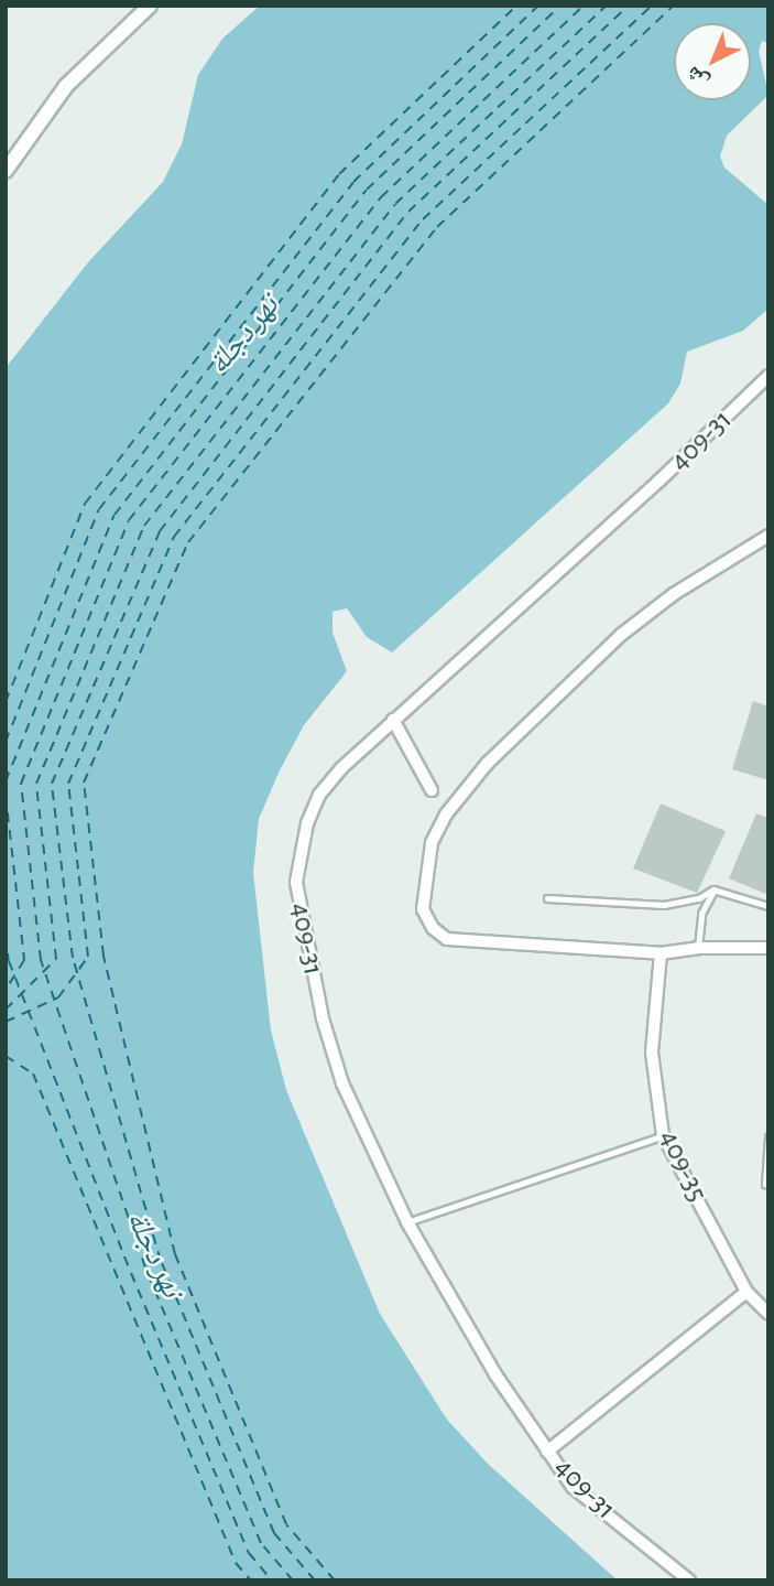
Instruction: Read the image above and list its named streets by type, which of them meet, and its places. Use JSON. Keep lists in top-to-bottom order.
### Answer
{
  "streets": {
    "street": ["409-31", "409-35"]
  },
  "water": ["نهر دجلة"],
  "north": "bottom left"
}
